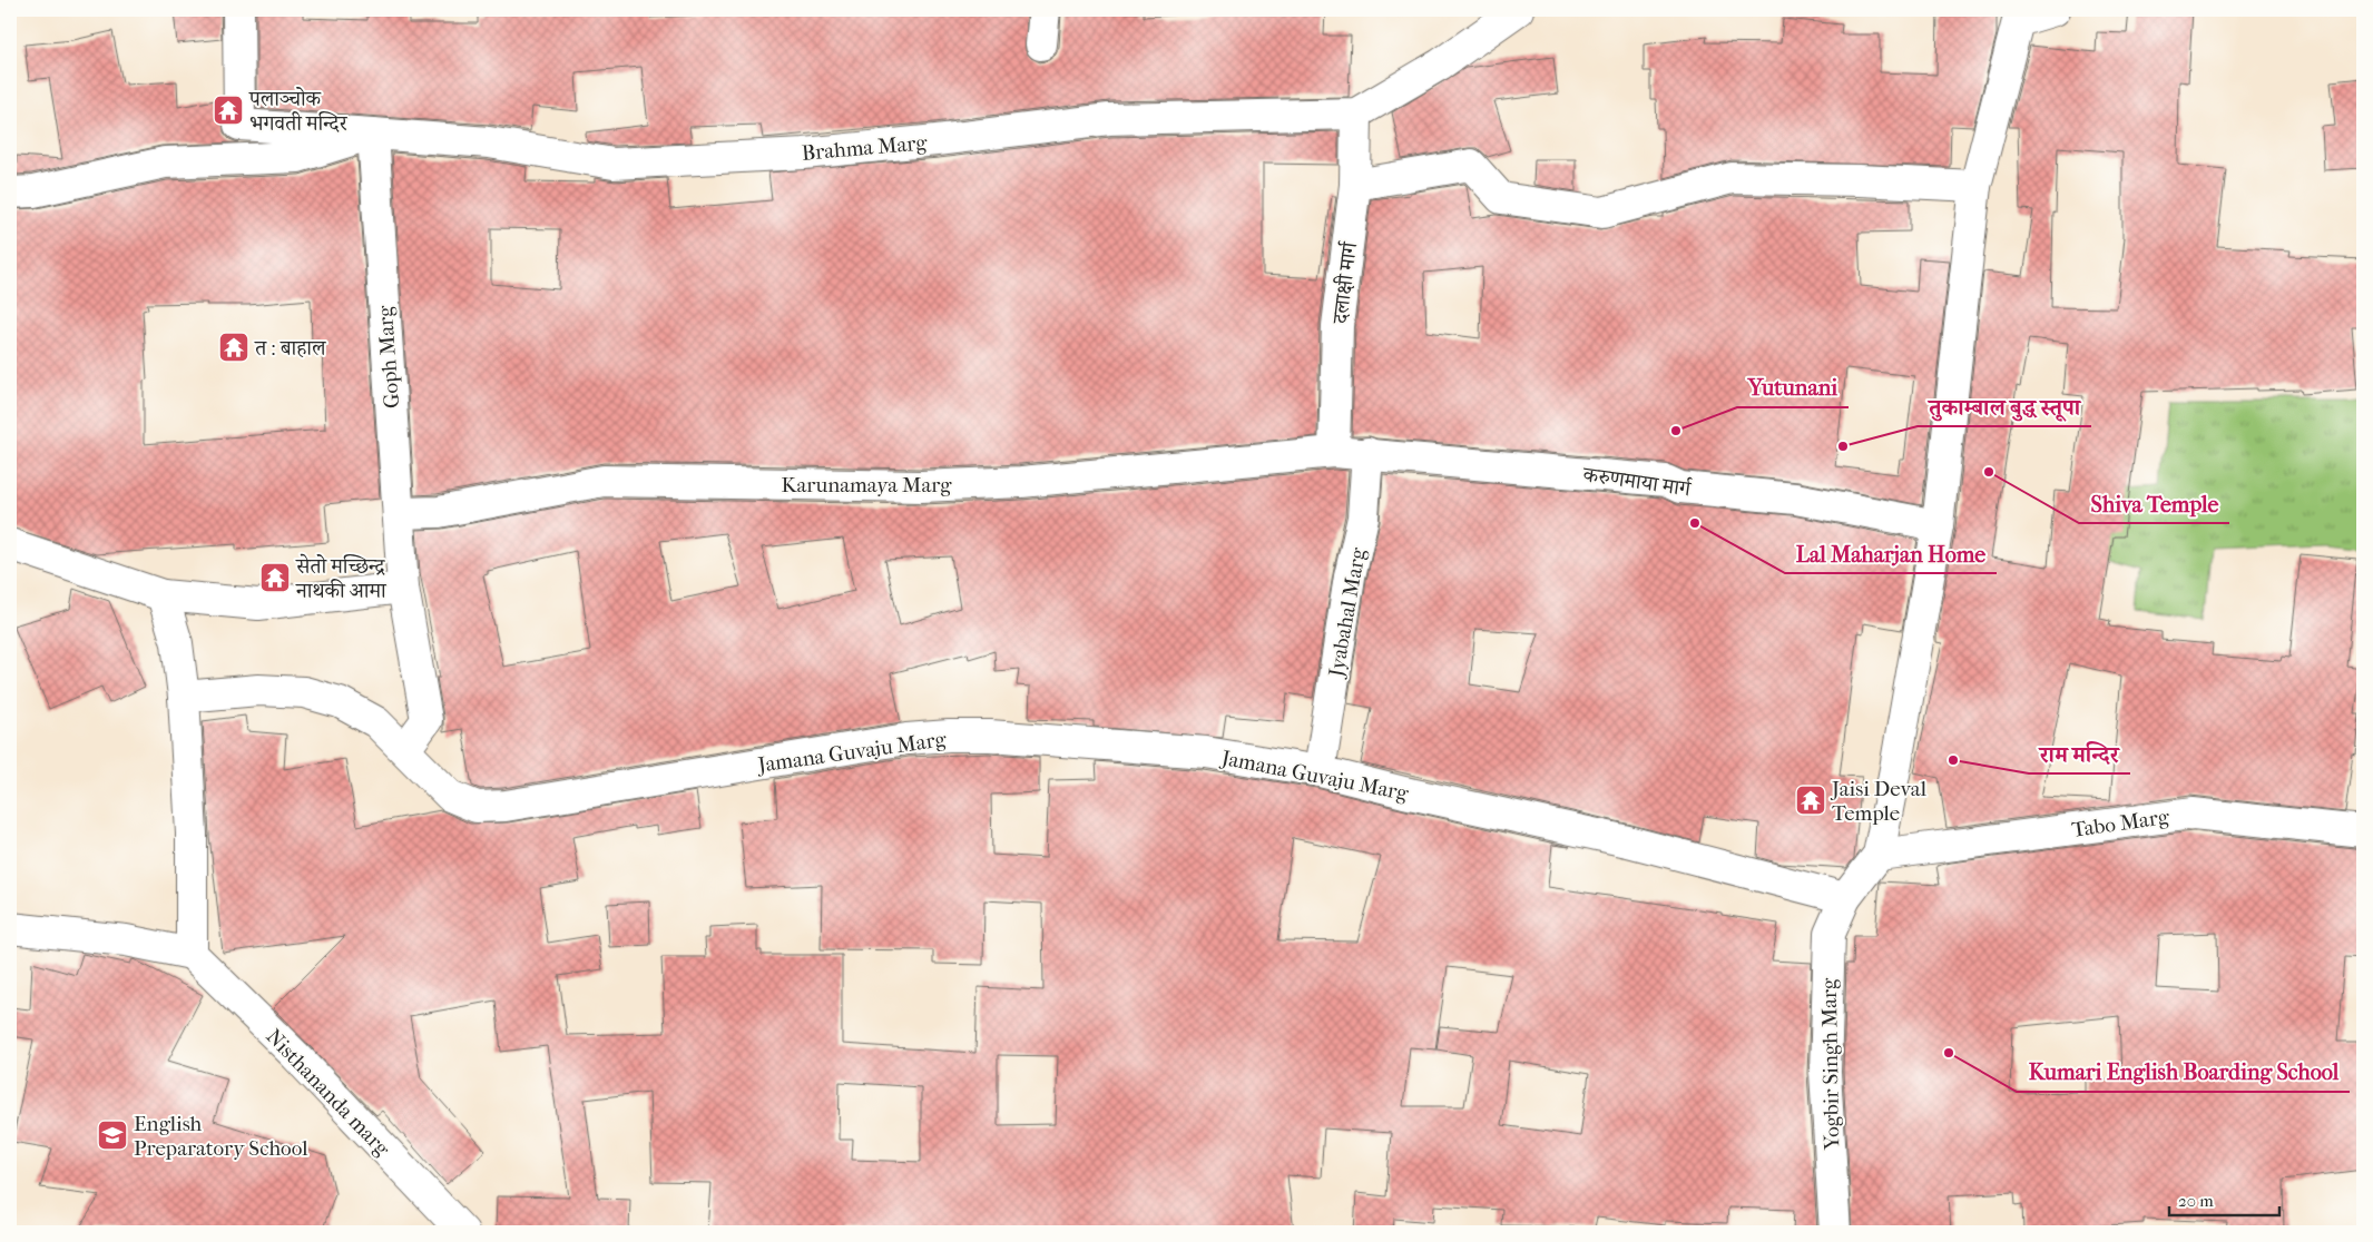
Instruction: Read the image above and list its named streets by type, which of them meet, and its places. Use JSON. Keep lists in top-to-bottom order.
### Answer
{
  "streets": {
    "street": [
      "Brahma Marg",
      "दलाक्षी मार्ग",
      "Goph Marg",
      "करुणमाया मार्ग",
      "Karunamaya Marg",
      "Jyabahal Marg",
      "Jamana Guvaju Marg",
      "Tabo Marg",
      "Yogbir Singh Marg",
      "Nisthananda marg"
    ]
  },
  "crossings": [
    ["Brahma Marg", "दलाक्षी मार्ग"],
    ["Brahma Marg", "Goph Marg"],
    ["दलाक्षी मार्ग", "करुणमाया मार्ग"],
    ["दलाक्षी मार्ग", "Karunamaya Marg"],
    ["Goph Marg", "Karunamaya Marg"],
    ["Goph Marg", "Jamana Guvaju Marg"],
    ["करुणमाया मार्ग", "Karunamaya Marg"],
    ["करुणमाया मार्ग", "Jyabahal Marg"],
    ["Jyabahal Marg", "Jamana Guvaju Marg"],
    ["Jamana Guvaju Marg", "Yogbir Singh Marg"],
    ["Tabo Marg", "Yogbir Singh Marg"]
  ],
  "places": {
    "temple": [
      "पलाञ्चोक भगवती मन्दिर",
      "त : बाहाल",
      "सेतो मच्छिन्द्र नाथकी आमा",
      "Jaisi Deval Temple"
    ],
    "other": [
      "Yutunani",
      "तुकाम्बाल बुद्ध स्तूपा",
      "Shiva Temple",
      "Lal Maharjan Home",
      "राम मन्दिर",
      "Kumari English Boarding School"
    ],
    "school or university": ["English Preparatory School"]
  },
  "scale_bar": "20 m"
}
